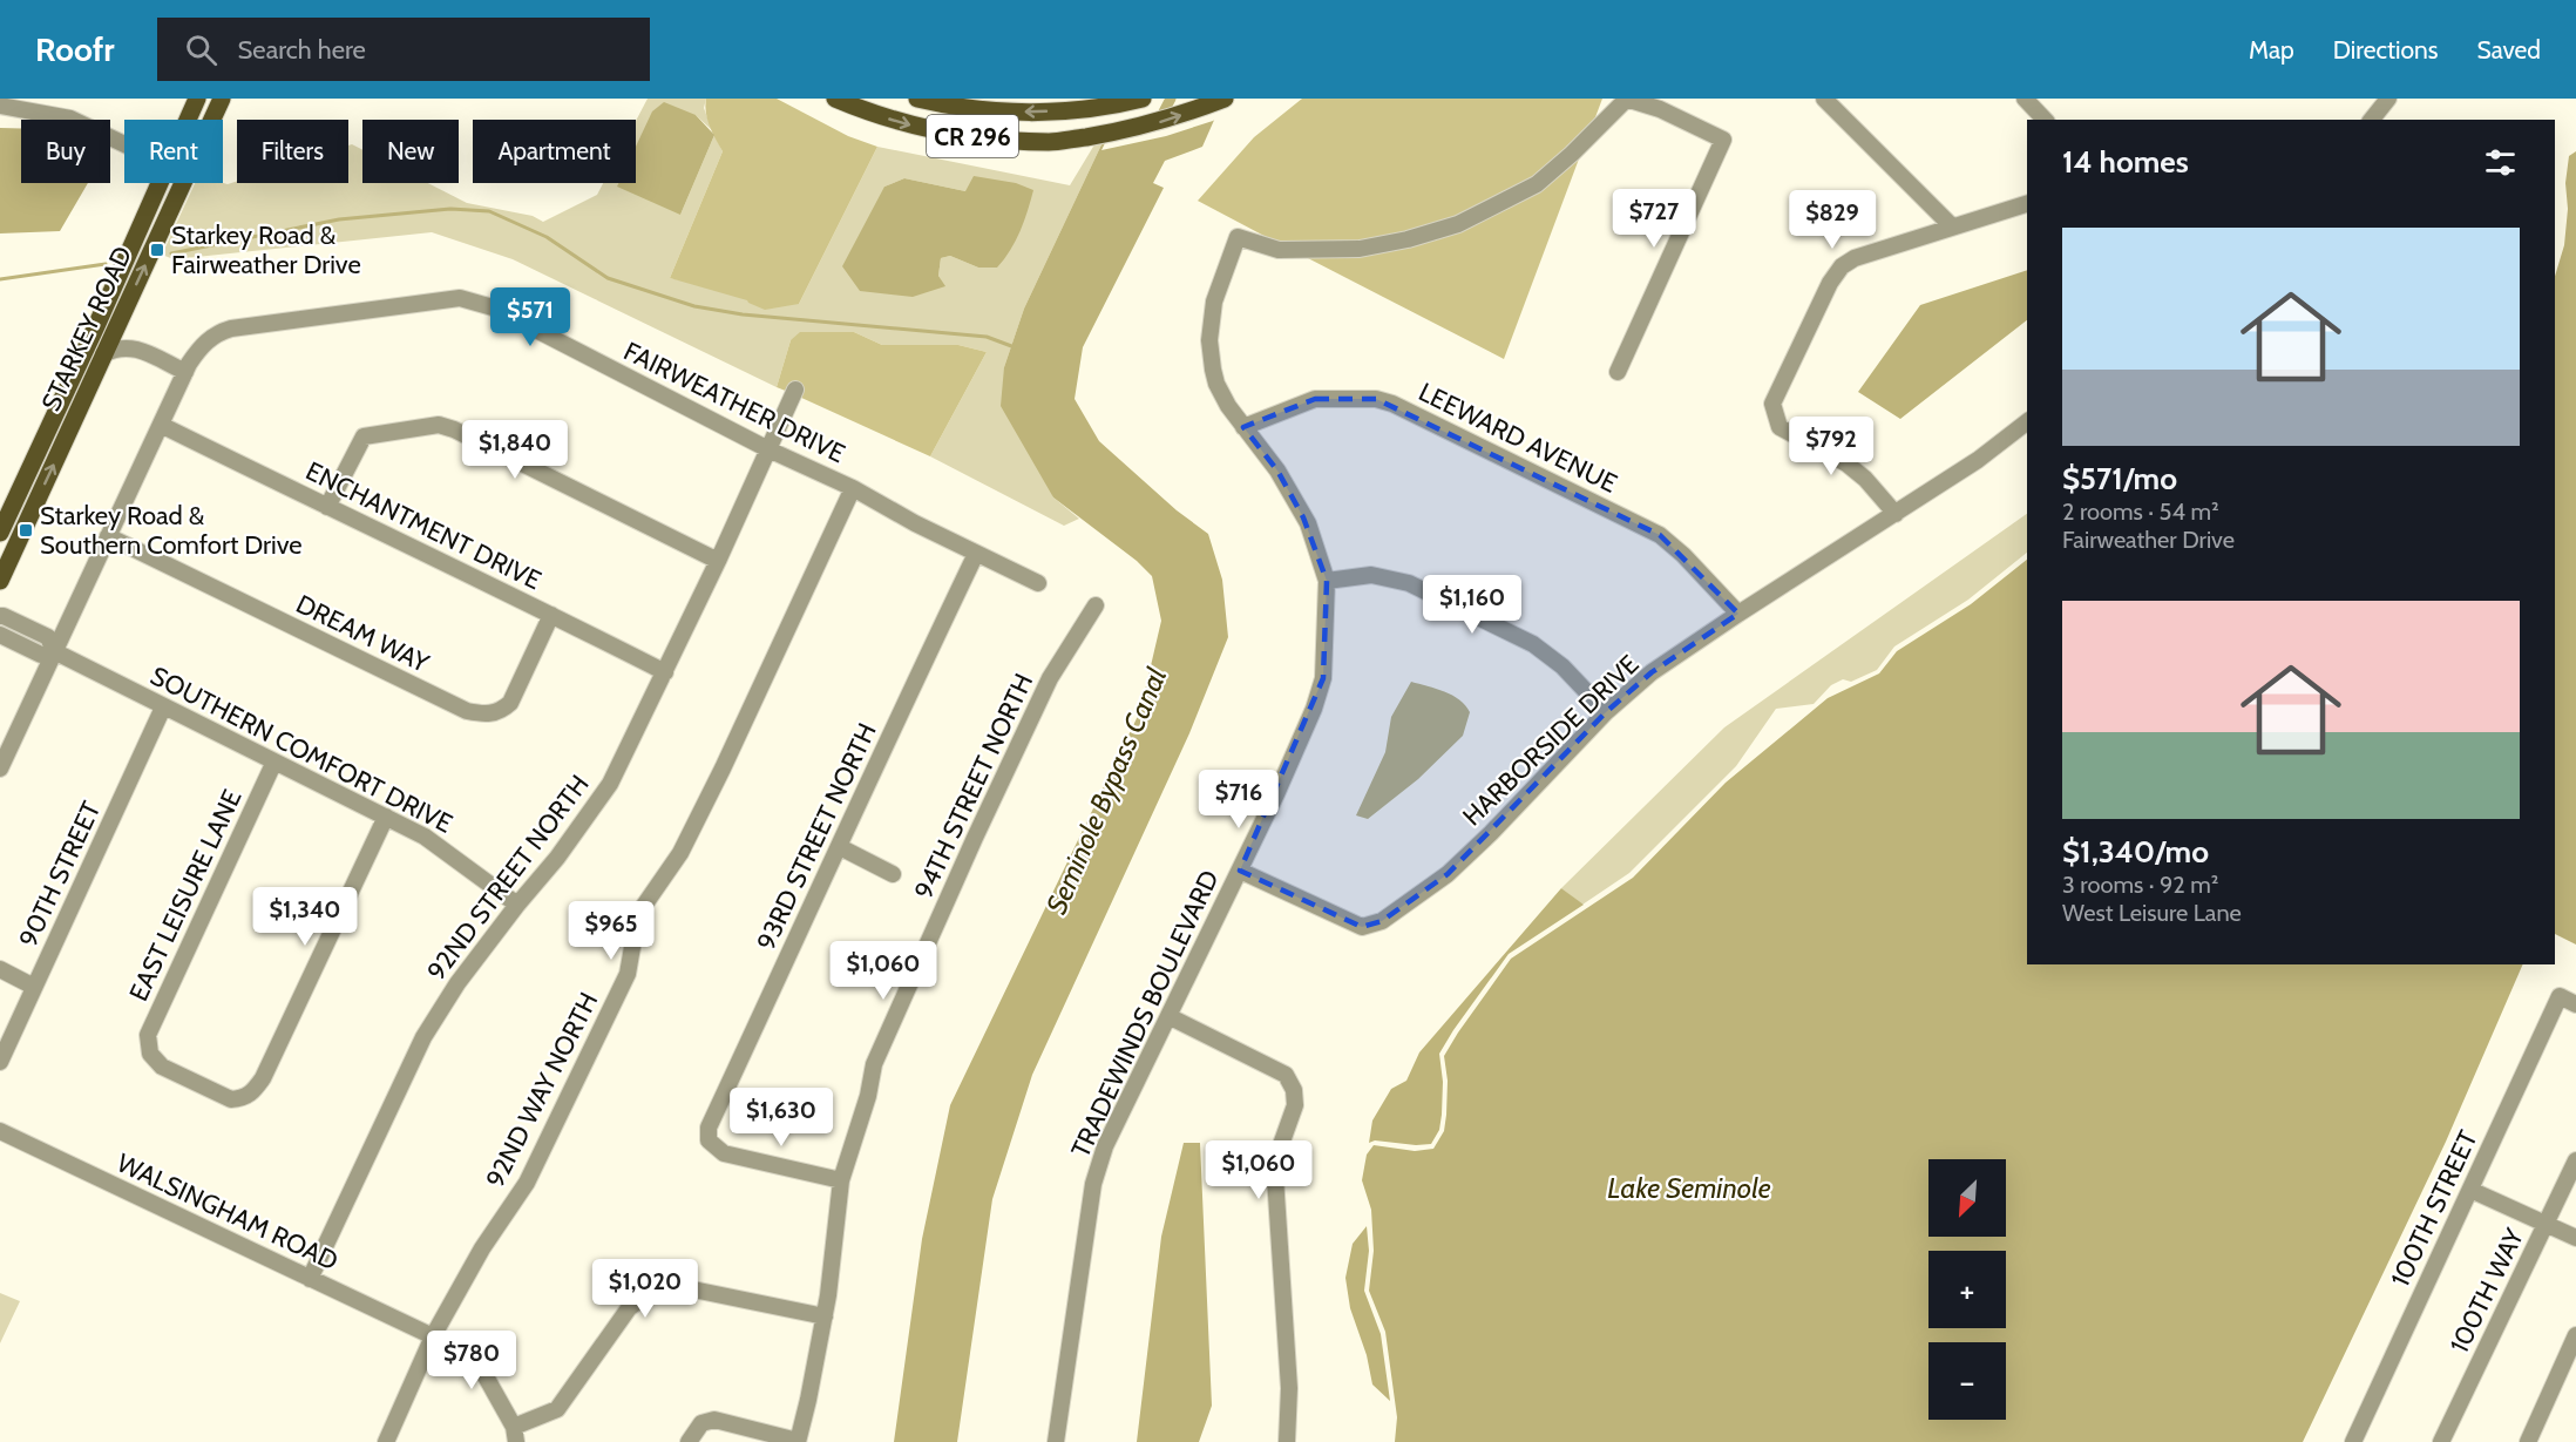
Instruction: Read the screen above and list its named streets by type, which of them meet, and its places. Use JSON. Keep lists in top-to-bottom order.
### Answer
{
  "streets": {
    "main road": ["CR 296", "STARKEY ROAD"],
    "street": [
      "FAIRWEATHER DRIVE",
      "LEEWARD AVENUE",
      "ENCHANTMENT DRIVE",
      "DREAM WAY",
      "HARBORSIDE DRIVE",
      "SOUTHERN COMFORT DRIVE",
      "94TH STREET NORTH",
      "93RD STREET NORTH",
      "90TH STREET",
      "92ND STREET NORTH",
      "EAST LEISURE LANE",
      "TRADEWINDS BOULEVARD",
      "92ND WAY NORTH",
      "100TH STREET",
      "WALSINGHAM ROAD",
      "100TH WAY"
    ]
  },
  "crossings": [
    ["FAIRWEATHER DRIVE", "ENCHANTMENT DRIVE"],
    ["FAIRWEATHER DRIVE", "DREAM WAY"],
    ["FAIRWEATHER DRIVE", "SOUTHERN COMFORT DRIVE"],
    ["FAIRWEATHER DRIVE", "93RD STREET NORTH"],
    ["FAIRWEATHER DRIVE", "92ND STREET NORTH"],
    ["FAIRWEATHER DRIVE", "92ND WAY NORTH"],
    ["LEEWARD AVENUE", "HARBORSIDE DRIVE"],
    ["LEEWARD AVENUE", "TRADEWINDS BOULEVARD"],
    ["ENCHANTMENT DRIVE", "DREAM WAY"],
    ["ENCHANTMENT DRIVE", "92ND STREET NORTH"],
    ["HARBORSIDE DRIVE", "TRADEWINDS BOULEVARD"],
    ["SOUTHERN COMFORT DRIVE", "90TH STREET"],
    ["SOUTHERN COMFORT DRIVE", "92ND STREET NORTH"],
    ["SOUTHERN COMFORT DRIVE", "EAST LEISURE LANE"],
    ["94TH STREET NORTH", "93RD STREET NORTH"],
    ["92ND STREET NORTH", "WALSINGHAM ROAD"],
    ["92ND WAY NORTH", "WALSINGHAM ROAD"]
  ],
  "water": ["Seminole Bypass Canal", "Lake Seminole"],
  "places": {
    "transit": ["Starkey Road & Fairweather Drive", "Starkey Road & Southern Comfort Drive"]
  },
  "north": "bottom left",
  "page": {
    "header": "Roofr",
    "search": "Search here",
    "nav": ["Map", "Directions", "Saved"],
    "chip": [
      "Buy",
      "Rent",
      "Filters",
      "New",
      "Apartment"
    ],
    "heading": "14 homes",
    "price": [
      "$727",
      "$829",
      "$571",
      "$792",
      "$1,840",
      "$1,160",
      "$716",
      "$1,340",
      "$965",
      "$1,060",
      "$1,630",
      "$1,060",
      "$1,020",
      "$780"
    ],
    "list": [
      {
        "name": "$571/mo",
        "note": "2 rooms · 54 m² · Fairweather Drive"
      },
      {
        "name": "$1,340/mo",
        "note": "3 rooms · 92 m² · West Leisure Lane"
      }
    ],
    "map_buttons": ["+", "−"]
  }
}
